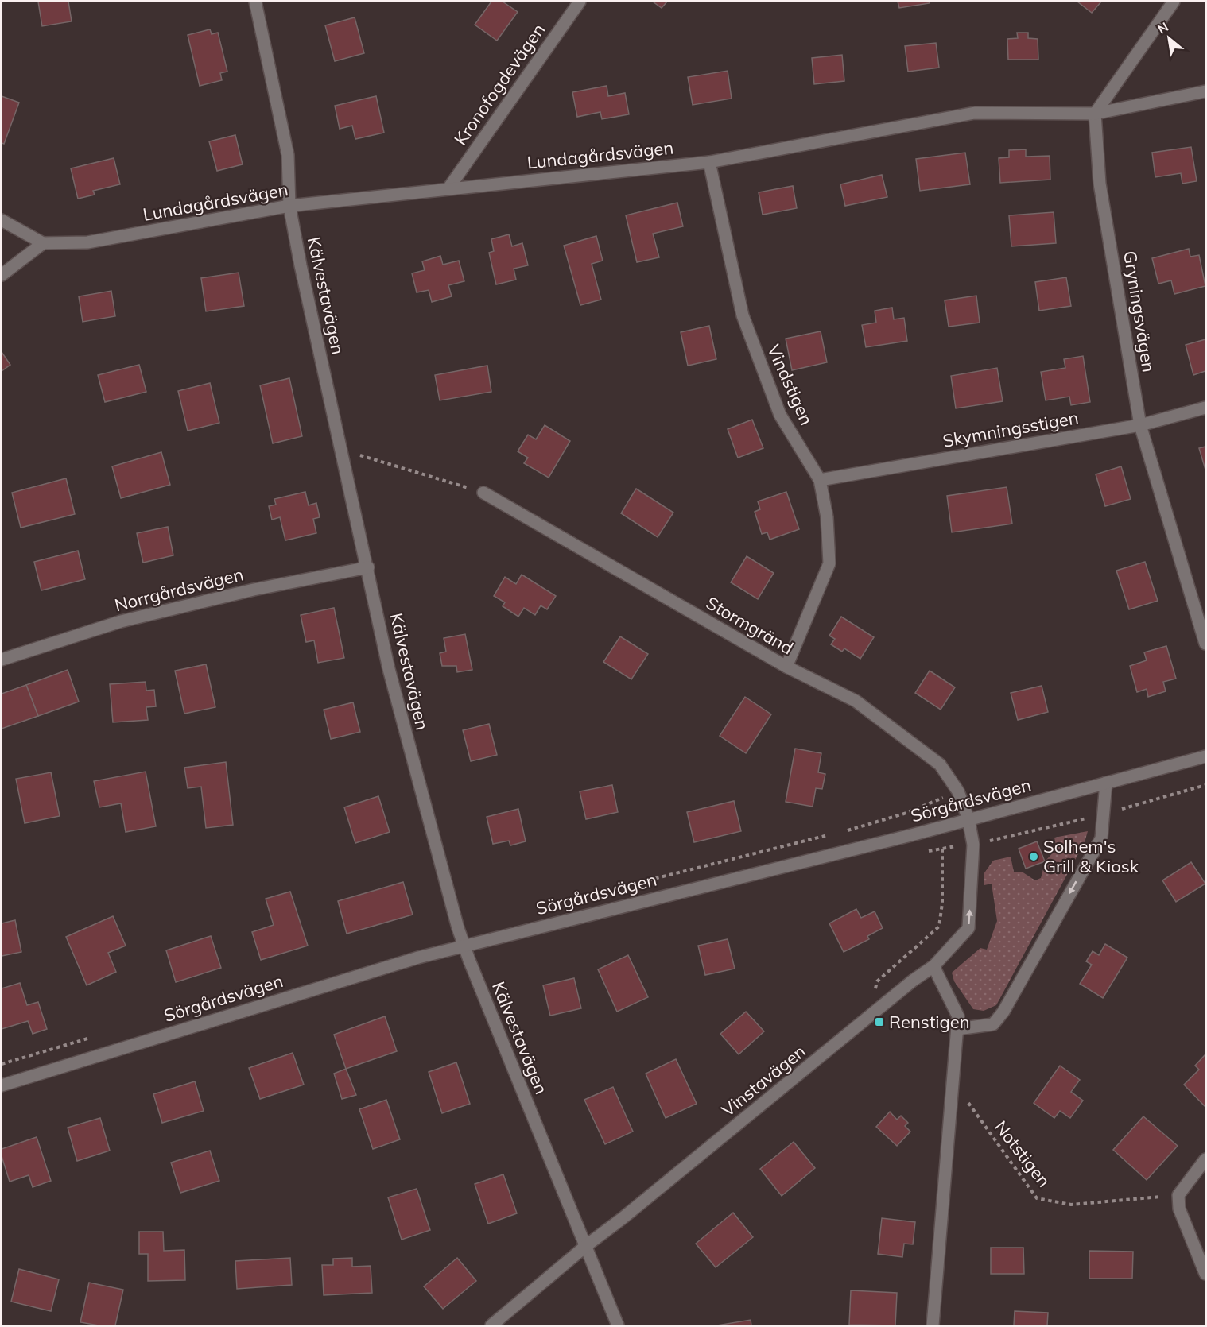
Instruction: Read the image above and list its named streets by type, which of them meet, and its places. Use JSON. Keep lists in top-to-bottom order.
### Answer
{
  "streets": {
    "street": [
      "Kronofogdevägen",
      "Lundagårdsvägen",
      "Kälvestavägen",
      "Gryningsvägen",
      "Vindstigen",
      "Skymningsstigen",
      "Norrgårdsvägen",
      "Stormgränd",
      "Sörgårdsvägen",
      "Vinstavägen"
    ],
    "path": ["Notstigen"]
  },
  "crossings": [
    ["Kronofogdevägen", "Lundagårdsvägen"],
    ["Lundagårdsvägen", "Kälvestavägen"],
    ["Lundagårdsvägen", "Gryningsvägen"],
    ["Lundagårdsvägen", "Vindstigen"],
    ["Kälvestavägen", "Norrgårdsvägen"],
    ["Kälvestavägen", "Sörgårdsvägen"],
    ["Kälvestavägen", "Vinstavägen"],
    ["Gryningsvägen", "Skymningsstigen"],
    ["Vindstigen", "Skymningsstigen"],
    ["Vindstigen", "Stormgränd"],
    ["Stormgränd", "Sörgårdsvägen"],
    ["Stormgränd", "Vinstavägen"],
    ["Sörgårdsvägen", "Vinstavägen"]
  ],
  "places": {
    "other": ["Solhem's Grill & Kiosk"],
    "transit": ["Renstigen"]
  },
  "north": "top left"
}
